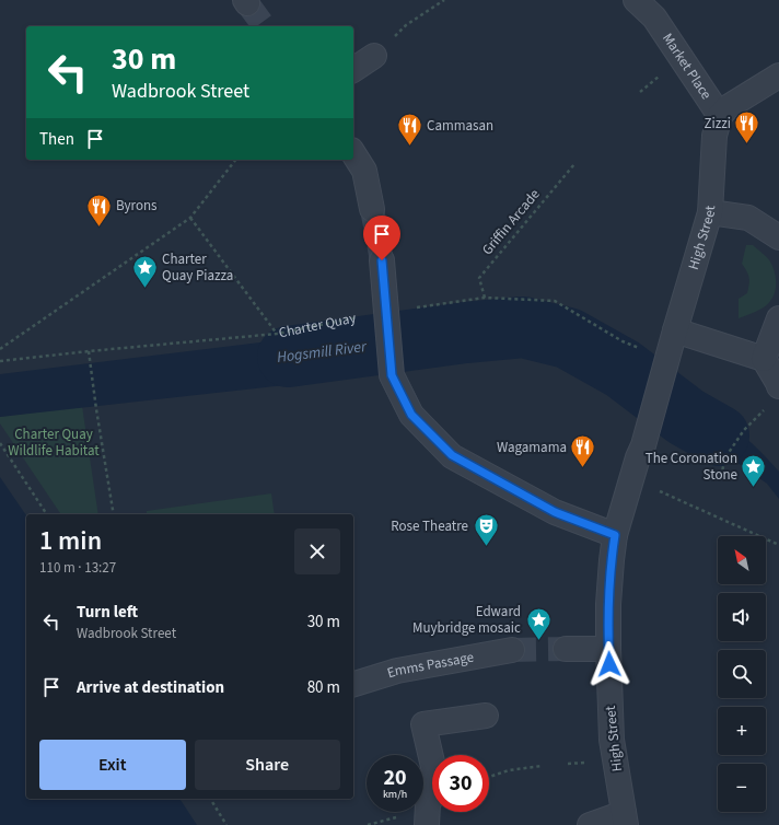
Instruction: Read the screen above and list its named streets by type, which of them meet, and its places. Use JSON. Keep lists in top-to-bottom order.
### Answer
{
  "streets": {
    "street": ["Market Place", "High Street", "Emms Passage"],
    "path": ["Griffin Arcade", "Charter Quay"]
  },
  "crossings": [
    ["Market Place", "High Street"],
    ["Griffin Arcade", "Charter Quay"]
  ],
  "water": ["Hogsmill River"],
  "parks": ["Charter Quay Wildlife Habitat"],
  "places": {
    "restaurant": [
      "Zizzi",
      "Cammasan",
      "Byrons",
      "Wagamama"
    ],
    "place": ["Charter Quay Piazza", "The Coronation Stone", "Edward Muybridge mosaic"],
    "theatre": ["Rose Theatre"]
  },
  "north": "top left",
  "page": {
    "turn": ["30 m", "Wadbrook Street"],
    "then": "Then",
    "heading": ["1 min", "110 m · 13:27"],
    "map_buttons": ["+", "−"],
    "list": [
      {
        "name": "Turn left",
        "note": "Wadbrook Street",
        "value": "30 m"
      },
      {
        "name": "Arrive at destination",
        "value": "80 m"
      }
    ],
    "buttons": ["Exit", "Share"],
    "speed": "20 km/h",
    "limit": "30"
  }
}
